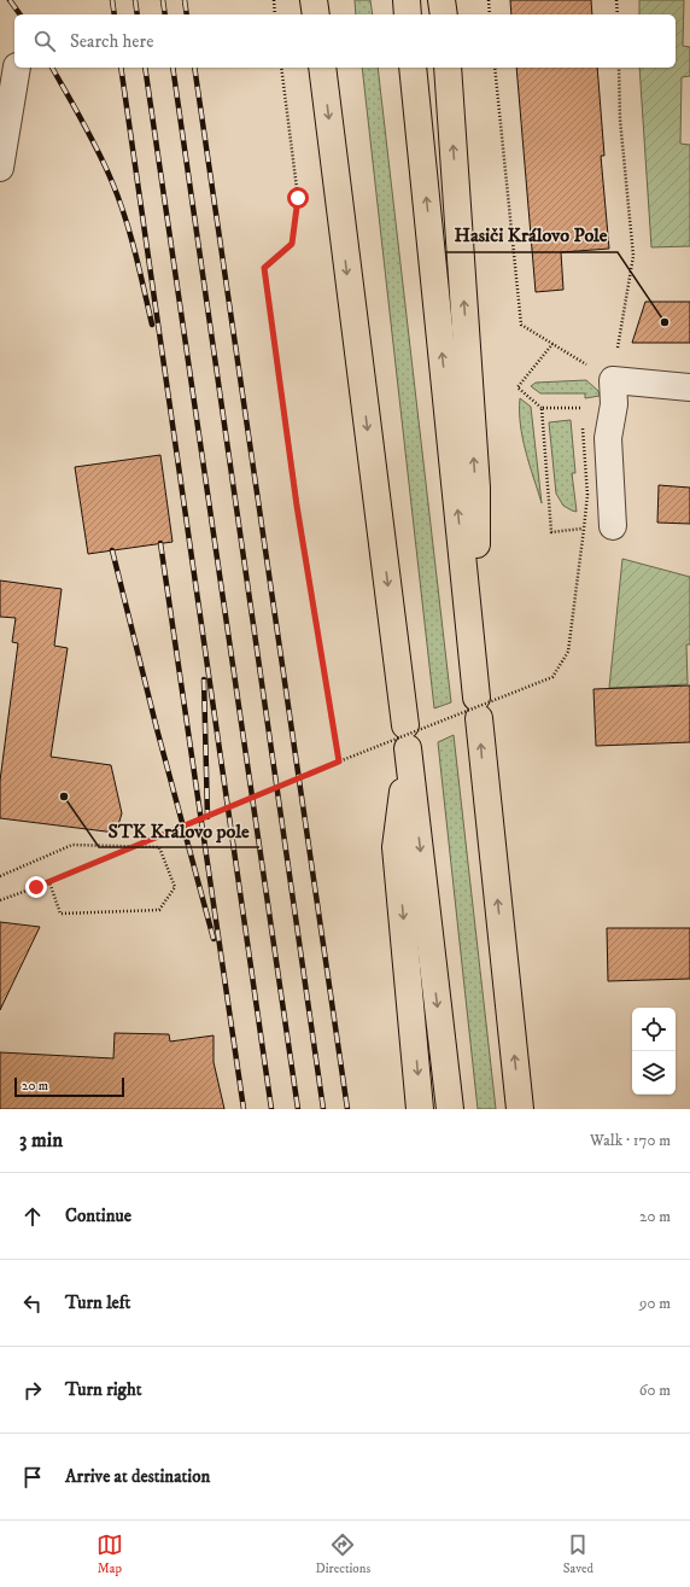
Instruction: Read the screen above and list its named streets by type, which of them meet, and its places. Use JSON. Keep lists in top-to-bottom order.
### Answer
{
  "places": ["Hasiči Královo Pole", "STK Královo pole"],
  "scale_bar": "20 m",
  "page": {
    "search": "Search here",
    "scale": "20 m",
    "heading": ["3 min", "Walk · 170 m"],
    "list": [
      ["Continue", "20 m"],
      ["Turn left", "90 m"],
      ["Turn right", "60 m"],
      "Arrive at destination"
    ],
    "nav": ["Map", "Directions", "Saved"]
  }
}
